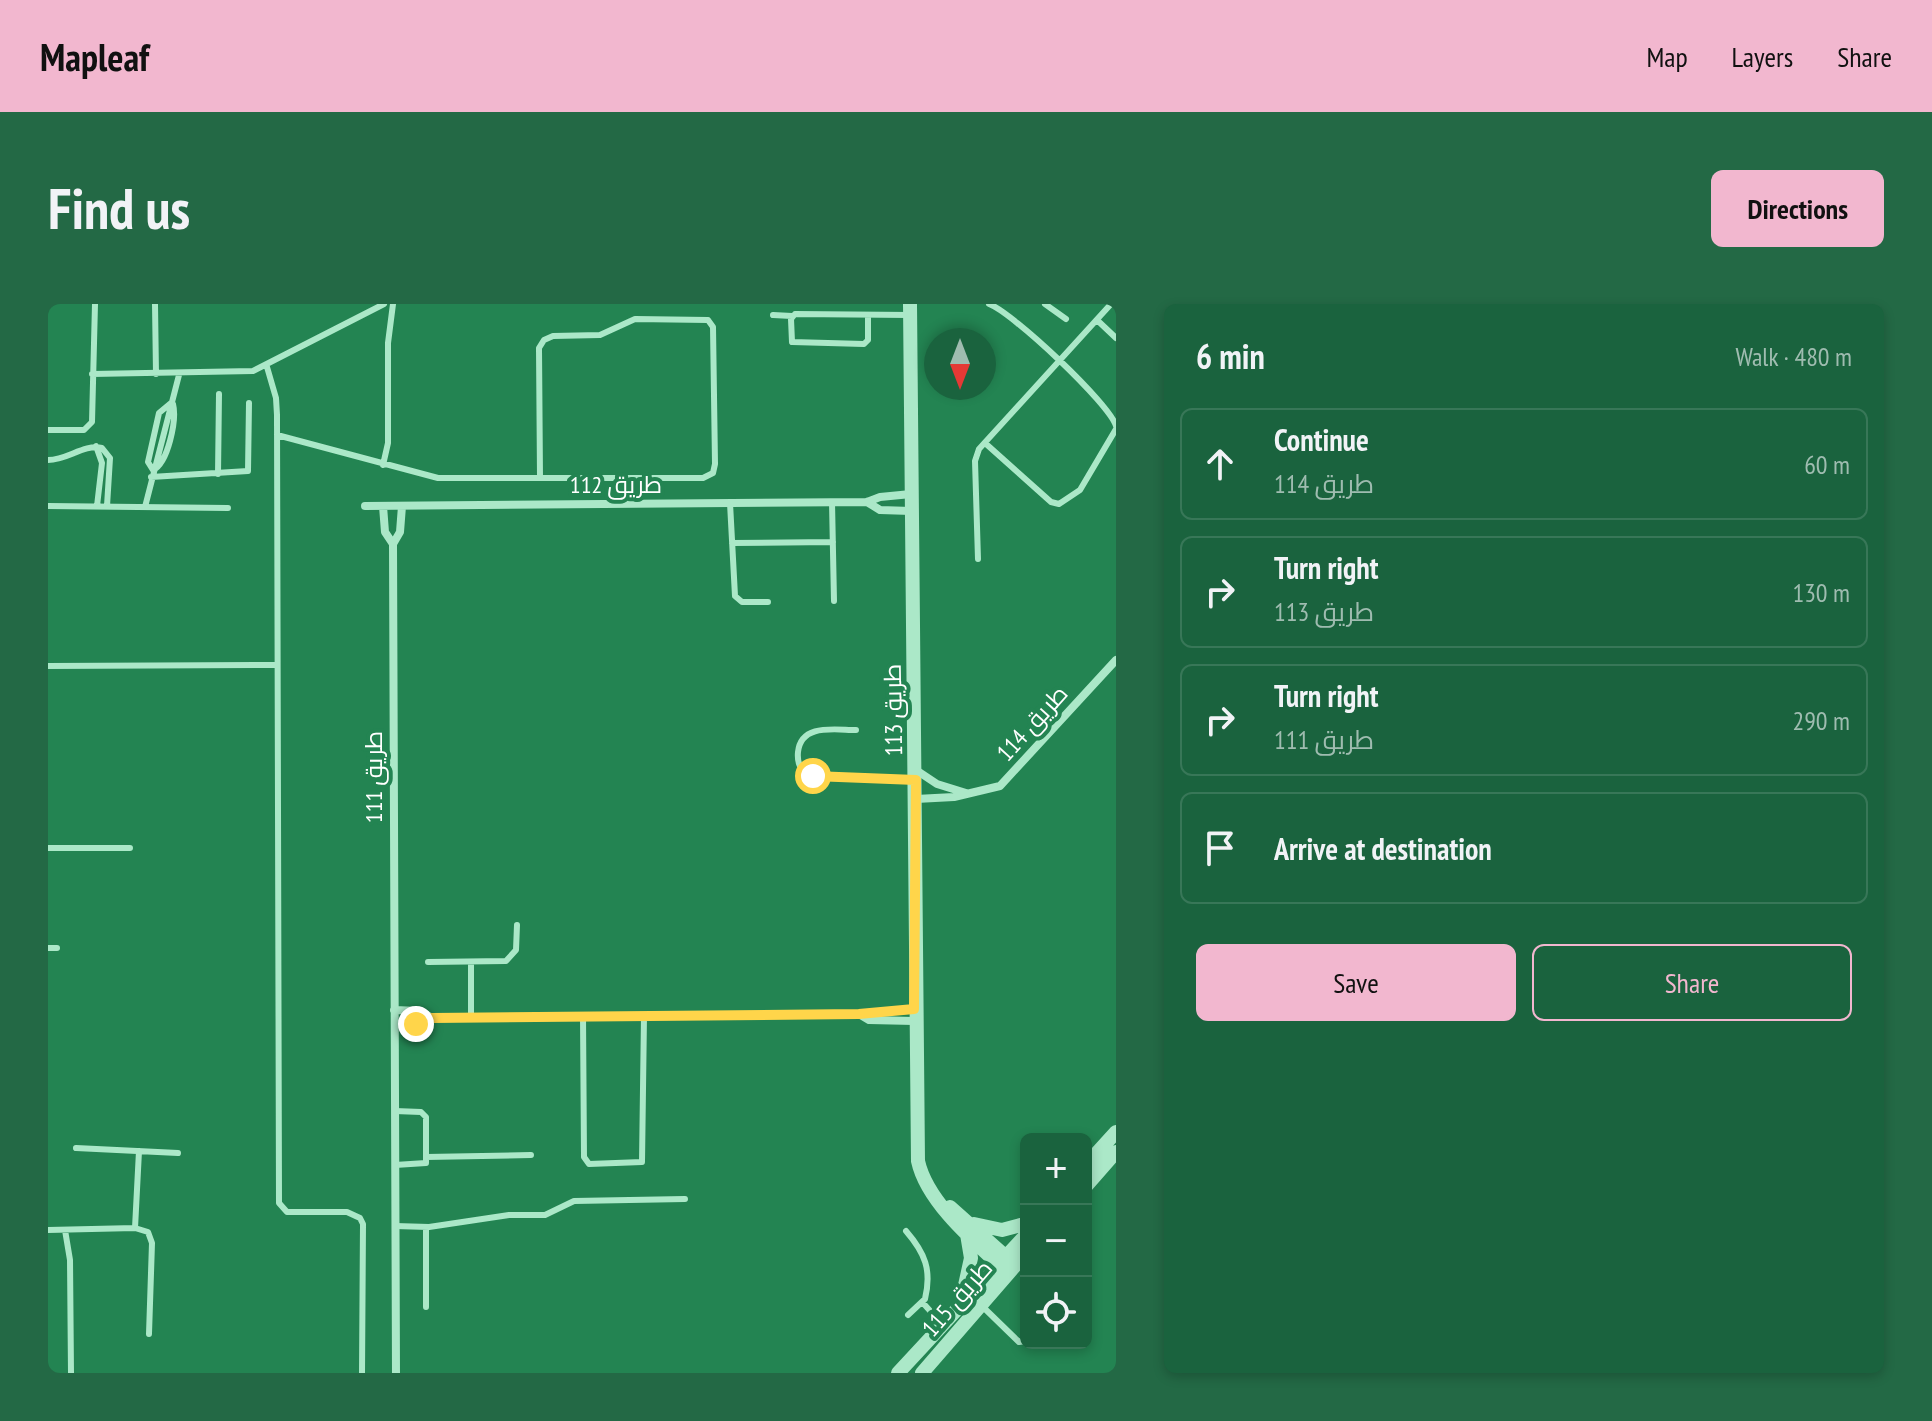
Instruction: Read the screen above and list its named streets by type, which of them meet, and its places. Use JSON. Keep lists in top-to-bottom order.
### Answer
{
  "streets": {
    "street": [
      "طريق 112",
      "طريق 113",
      "طريق 114",
      "طريق 111",
      "طريق 115"
    ]
  },
  "crossings": [
    ["طريق 112", "طريق 113"],
    ["طريق 112", "طريق 111"],
    ["طريق 113", "طريق 114"],
    ["طريق 113", "طريق 115"]
  ],
  "north": "bottom",
  "page": {
    "header": "Mapleaf",
    "nav": ["Map", "Layers", "Share"],
    "buttons": [
      "Directions",
      ["Save", "Share"]
    ],
    "title": "Find us",
    "heading": ["6 min", "Walk · 480 m"],
    "list": [
      ["Continue", "طريق 114", "60 m"],
      ["Turn right", "طريق 113", "130 m"],
      ["Turn right", "طريق 111", "290 m"],
      "Arrive at destination"
    ],
    "map_buttons": ["+", "−"]
  }
}
